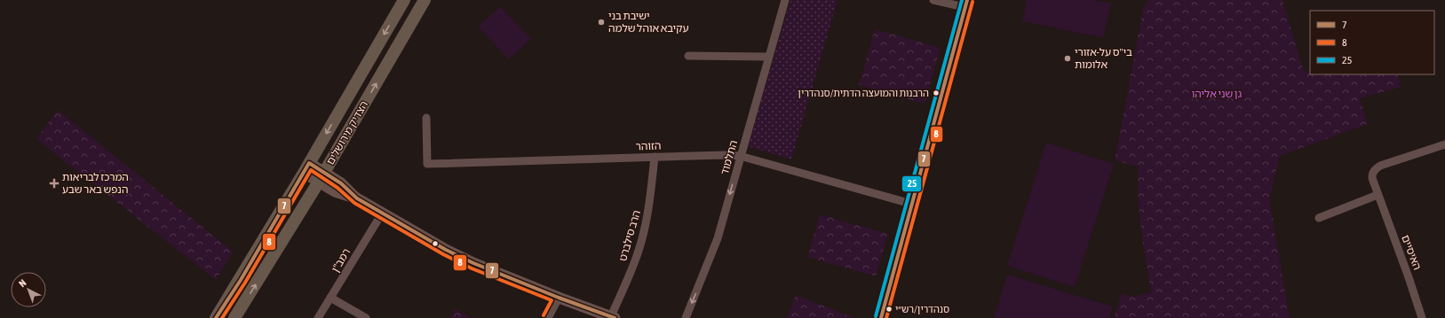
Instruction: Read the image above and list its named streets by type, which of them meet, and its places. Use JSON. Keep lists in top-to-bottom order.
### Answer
{
  "streets": {
    "main road": ["הצדיק מירושלים"],
    "street": [
      "הזוהר",
      "התלמוד",
      "הרב סילברט",
      "האיסיים",
      "רמב\"ן"
    ]
  },
  "crossings": [
    ["הזוהר", "התלמוד"],
    ["הזוהר", "הרב סילברט"]
  ],
  "one_way": ["התלמוד"],
  "parks": ["גן שני אליהו"],
  "places": {
    "other": [
      "ישיבת בני עקיבא אוהל שלמה",
      "בי\"ס על-אזורי אלומות",
      "הרבנות והמועצה הדתית/סנהדרין",
      "סנהדרין/רש״י"
    ],
    "health": ["המרכז לבריאות הנפש באר שבע"]
  },
  "lines": ["transit line 7", "transit line 25", "transit line 8"],
  "legend": ["7", "8", "25"],
  "north": "top left"
}
